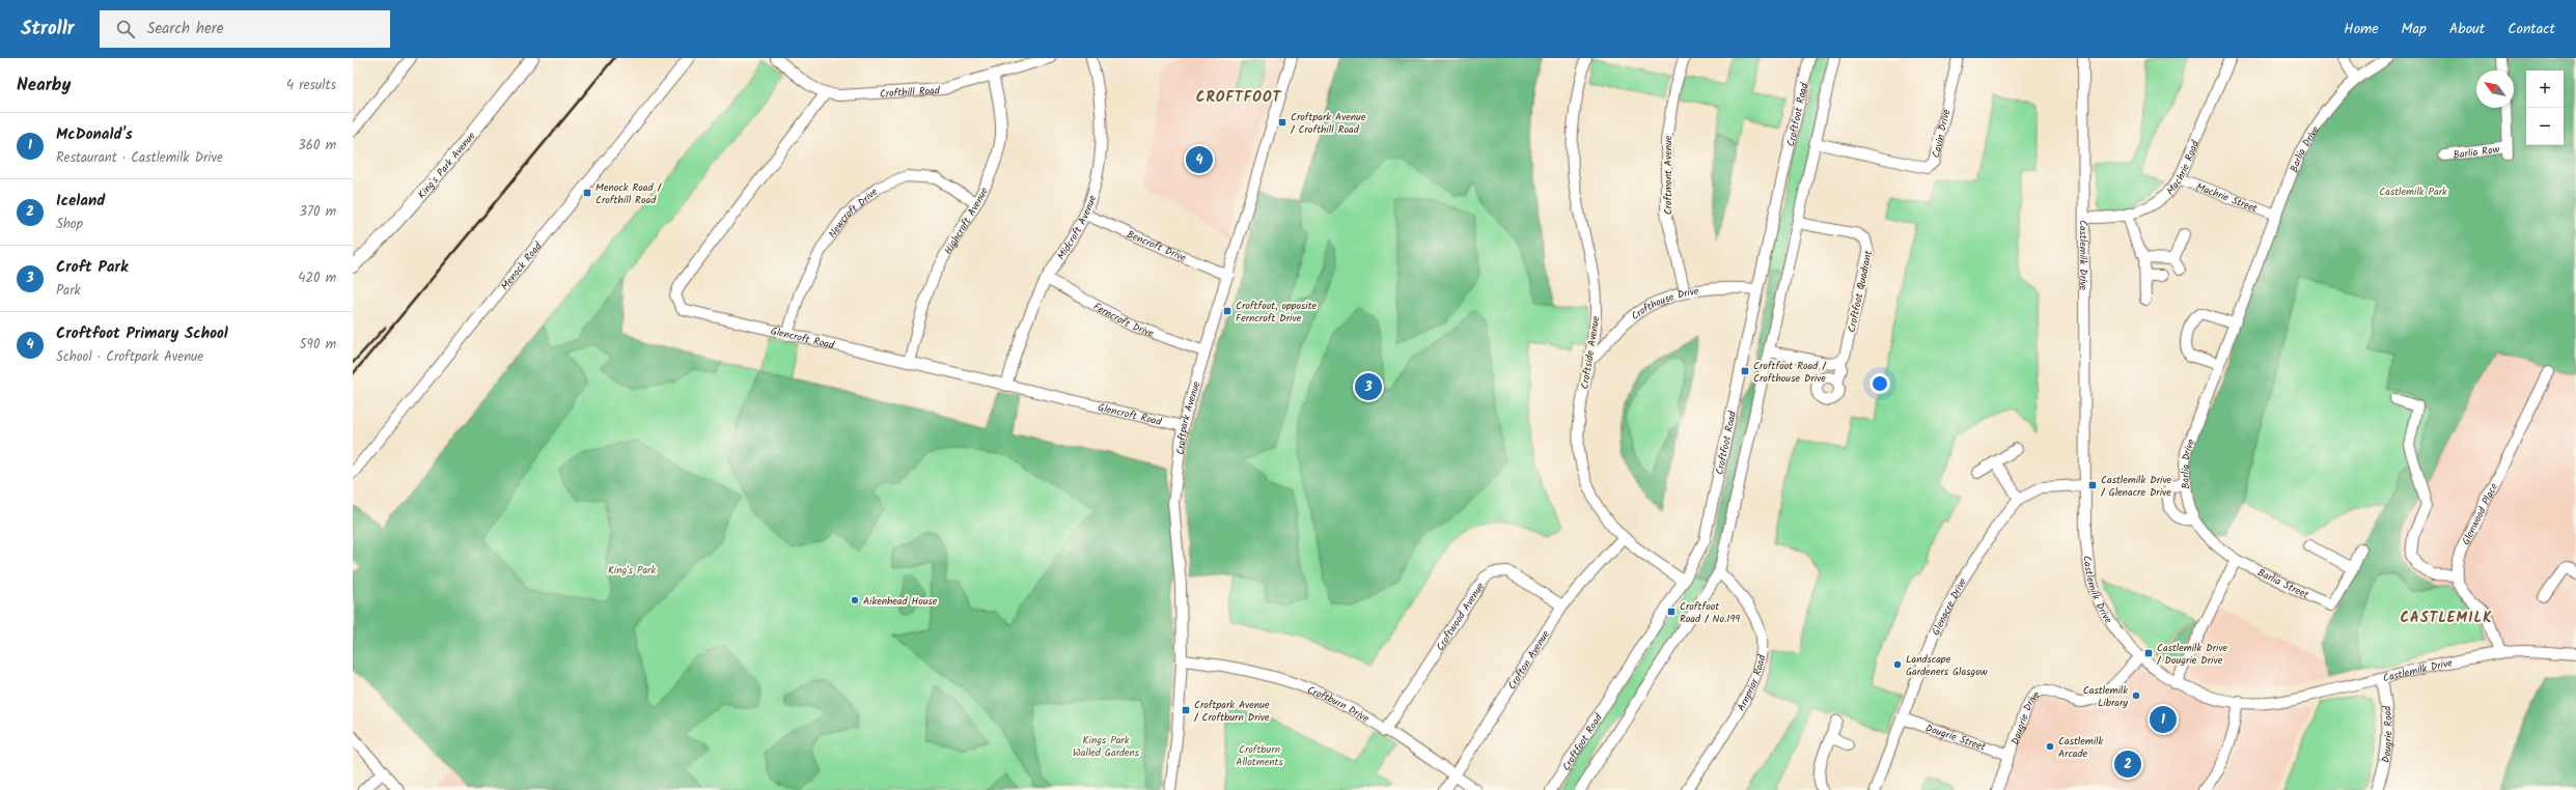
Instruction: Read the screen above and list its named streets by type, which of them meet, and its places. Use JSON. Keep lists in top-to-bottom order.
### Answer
{
  "streets": {
    "main road": ["King's Park Avenue"],
    "street": [
      "Crofthill Road",
      "Croftfoot Road",
      "Cavin Drive",
      "Barlia Drive",
      "Barlia Row",
      "Machrie Road",
      "Croftmont Avenue",
      "Machrie Street",
      "Newcroft Drive",
      "Highcroft Avenue",
      "Midcroft Avenue",
      "Bencroft Drive",
      "Castlemilk Drive",
      "Menock Road",
      "Croftfoot Quadrant",
      "Crofthouse Drive",
      "Ferncroft Drive",
      "Glencroft Road",
      "Croftside Avenue",
      "Croftpark Avenue",
      "Glenwood Place",
      "Barlia Street",
      "Glenacre Drive",
      "Croftwood Avenue",
      "Crofton Avenue",
      "Arnprior Road",
      "Croftburn Drive",
      "Dougrie Drive",
      "Dougrie Road",
      "Dougrie Street"
    ]
  },
  "crossings": [
    ["Crofthill Road", "Highcroft Avenue"],
    ["Crofthill Road", "Glencroft Road"],
    ["Croftfoot Road", "Crofthouse Drive"],
    ["Croftfoot Road", "Croftside Avenue"],
    ["Barlia Drive", "Machrie Street"],
    ["Barlia Drive", "Barlia Street"],
    ["Machrie Road", "Machrie Street"],
    ["Machrie Road", "Castlemilk Drive"],
    ["Croftmont Avenue", "Crofthouse Drive"],
    ["Newcroft Drive", "Highcroft Avenue"],
    ["Newcroft Drive", "Glencroft Road"],
    ["Highcroft Avenue", "Glencroft Road"],
    ["Midcroft Avenue", "Bencroft Drive"],
    ["Midcroft Avenue", "Ferncroft Drive"],
    ["Midcroft Avenue", "Glencroft Road"],
    ["Bencroft Drive", "Croftpark Avenue"],
    ["Castlemilk Drive", "Glenacre Drive"],
    ["Castlemilk Drive", "Dougrie Drive"],
    ["Castlemilk Drive", "Dougrie Road"],
    ["Crofthouse Drive", "Croftside Avenue"],
    ["Ferncroft Drive", "Croftpark Avenue"],
    ["Glencroft Road", "Croftpark Avenue"],
    ["Croftside Avenue", "Crofton Avenue"],
    ["Croftpark Avenue", "Croftburn Drive"],
    ["Glenacre Drive", "Dougrie Street"],
    ["Croftwood Avenue", "Crofton Avenue"],
    ["Croftwood Avenue", "Croftburn Drive"],
    ["Crofton Avenue", "Croftburn Drive"],
    ["Dougrie Drive", "Dougrie Street"]
  ],
  "districts": ["CROFTFOOT", "CASTLEMILK"],
  "parks": [
    "Castlemilk Park",
    "King's Park",
    "Kings Park Walled Gardens",
    "Croftburn Allotments"
  ],
  "places": {
    "transit": [
      "Croftpark Avenue / Crofthill Road",
      "Menock Road / Crofthill Road",
      "Croftfoot, opposite Ferncroft Drive",
      "Croftfoot Road / Crofthouse Drive",
      "Castlemilk Drive / Glenacre Drive",
      "Croftfoot Road / No.199",
      "Castlemilk Drive / Dougrie Drive",
      "Croftpark Avenue / Croftburn Drive"
    ],
    "other": [
      "Aikenhead House",
      "Landscape Gardeners Glasgow",
      "Castlemilk Library",
      "Castlemilk Arcade"
    ]
  },
  "north": "top left",
  "page": {
    "header": "Strollr",
    "search": "Search here",
    "nav": [
      "Home",
      "Map",
      "About",
      "Contact"
    ],
    "heading": ["Nearby", "4 results"],
    "map_buttons": ["+", "−"],
    "list": [
      {
        "mark": "1",
        "name": "McDonald's",
        "note": "Restaurant · Castlemilk Drive",
        "value": "360 m"
      },
      {
        "mark": "2",
        "name": "Iceland",
        "note": "Shop",
        "value": "370 m"
      },
      {
        "mark": "3",
        "name": "Croft Park",
        "note": "Park",
        "value": "420 m"
      },
      {
        "mark": "4",
        "name": "Croftfoot Primary School",
        "note": "School · Croftpark Avenue",
        "value": "590 m"
      }
    ],
    "pins": [
      "4",
      "3",
      "1",
      "2"
    ]
  }
}
